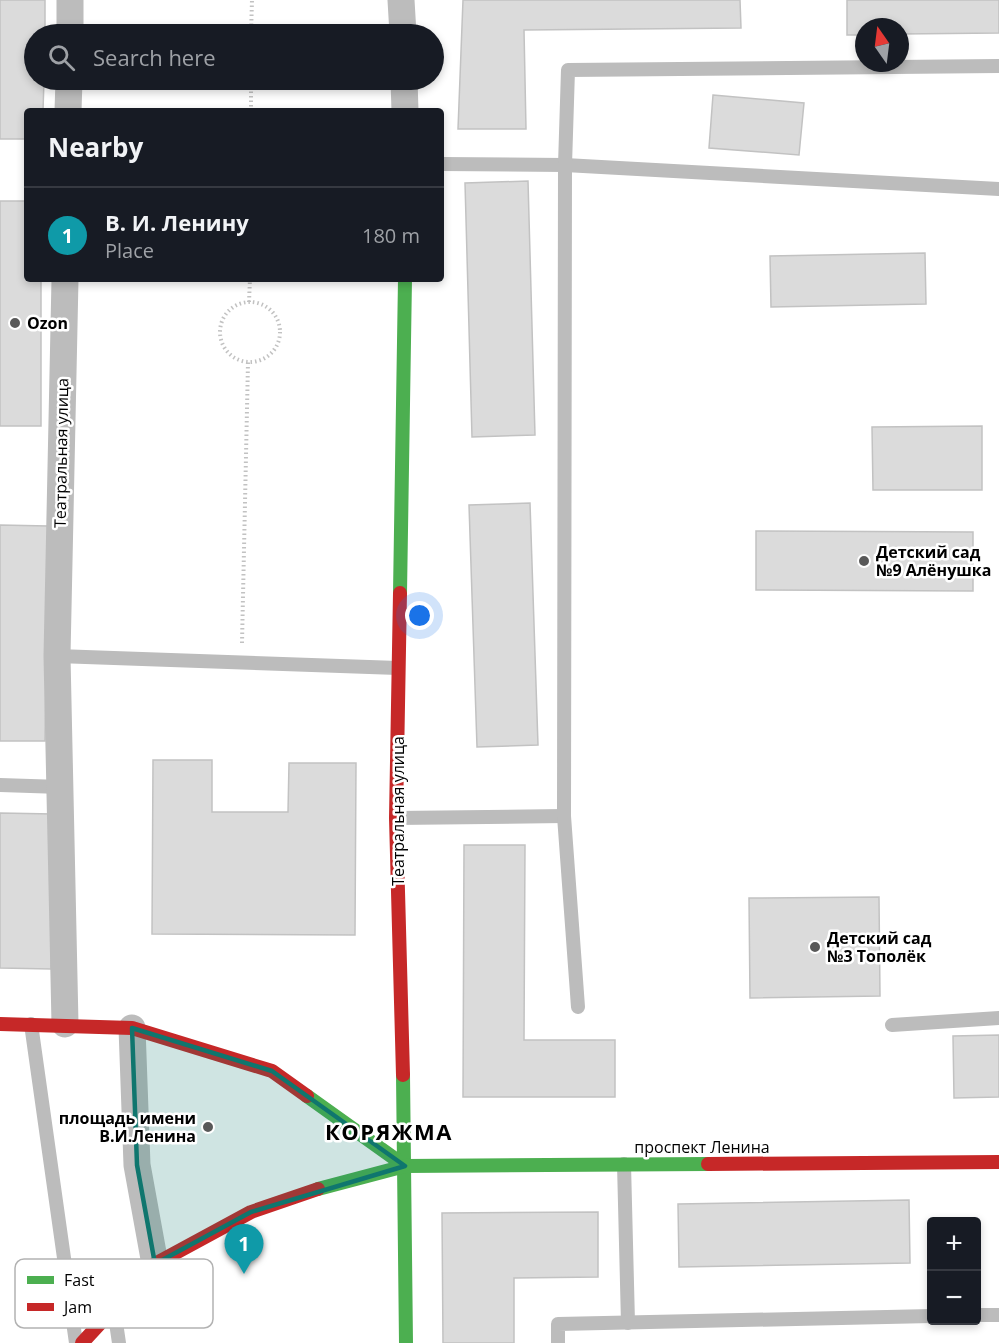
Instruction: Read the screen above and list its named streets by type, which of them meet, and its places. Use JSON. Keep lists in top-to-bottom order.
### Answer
{
  "streets": {
    "street": ["Театральная улица", "проспект Ленина"]
  },
  "crossings": [
    ["Театральная улица", "проспект Ленина"]
  ],
  "districts": ["КОРЯЖМА"],
  "places": [
    "Ozon",
    "Детский сад №9 Алёнушка",
    "Детский сад №3 Тополёк",
    "площадь имени В.И.Ленина"
  ],
  "legend": ["Fast", "Jam"],
  "north": "top",
  "page": {
    "search": "Search here",
    "heading": "Nearby",
    "list": [
      {
        "mark": "1",
        "name": "В. И. Ленину",
        "note": "Place",
        "value": "180 m"
      }
    ],
    "map_buttons": ["+", "−"],
    "pins": "1"
  }
}
